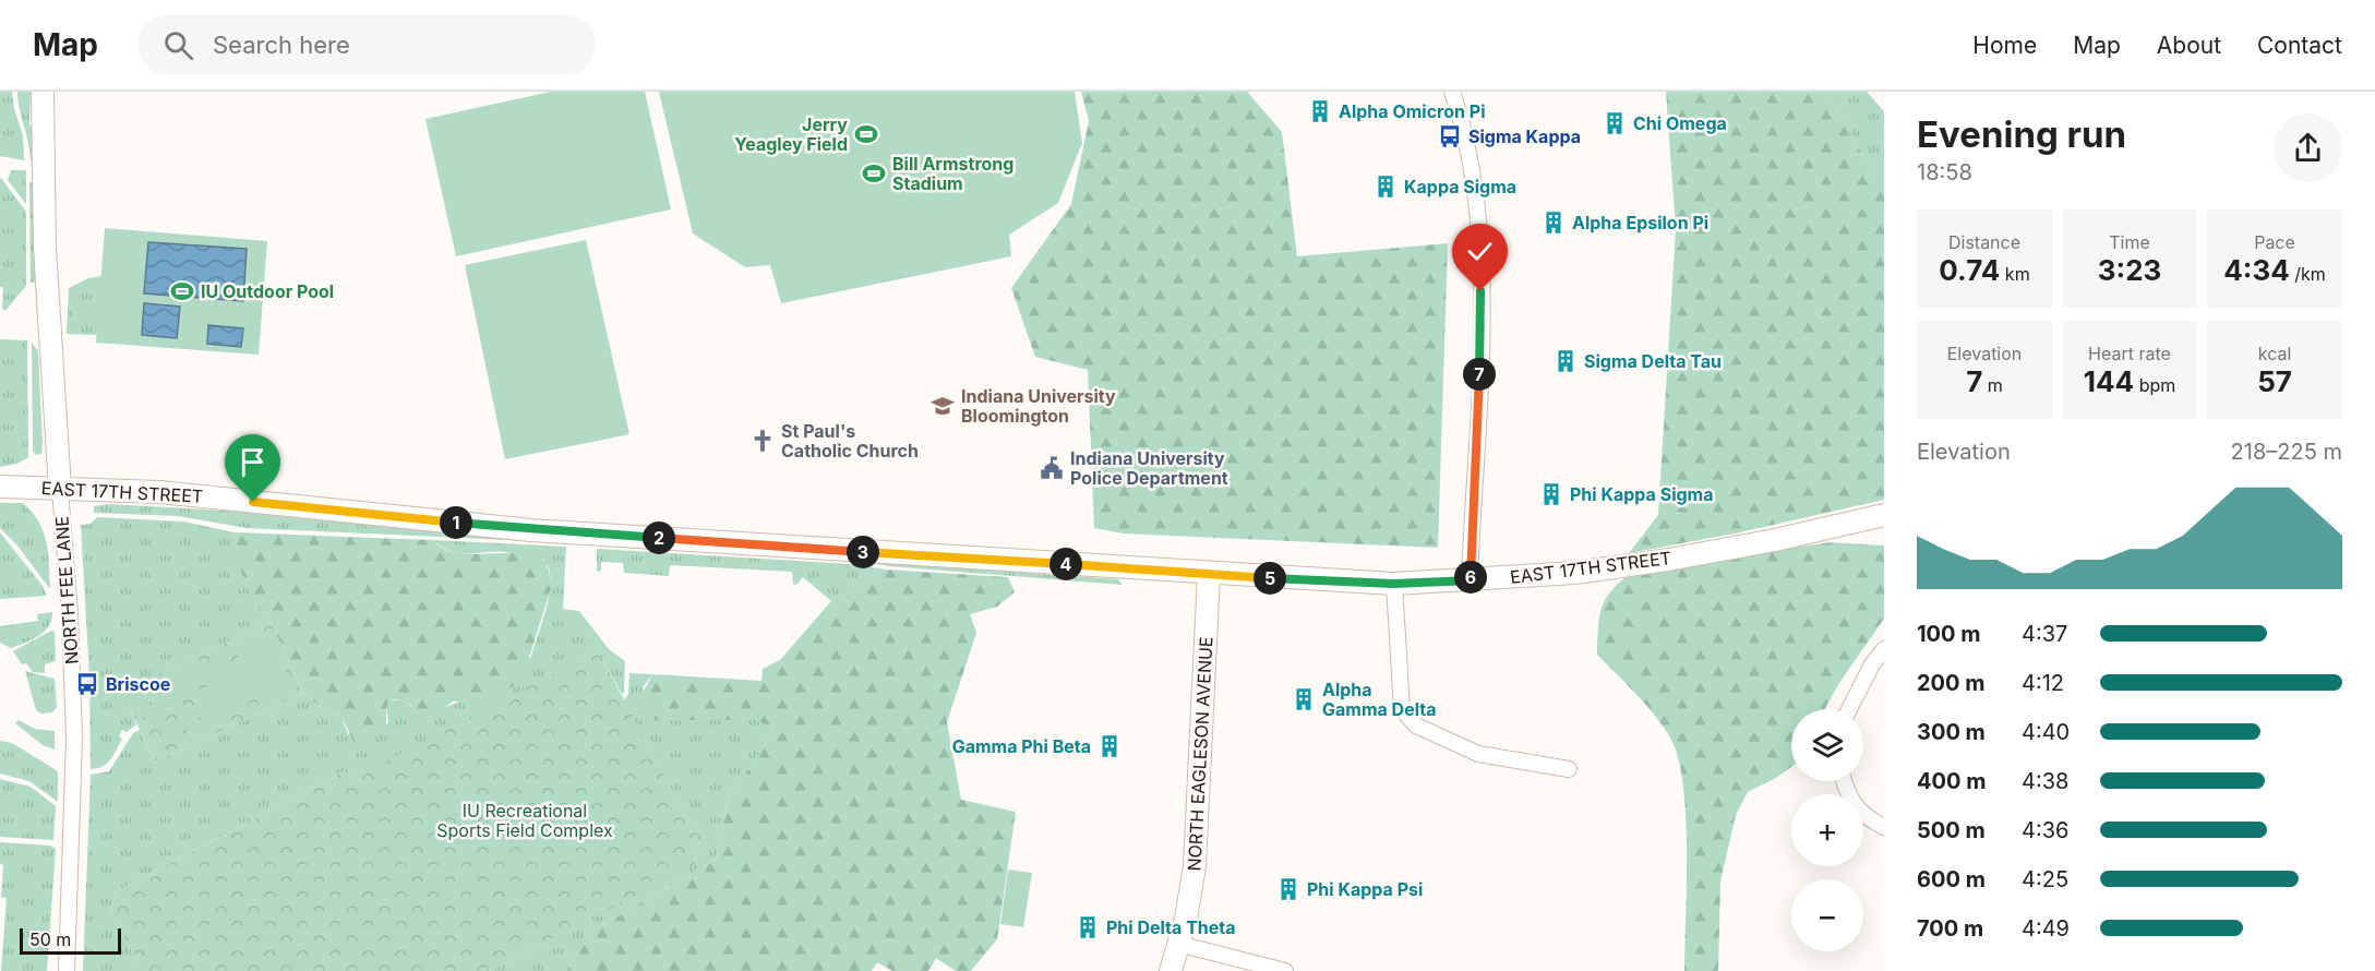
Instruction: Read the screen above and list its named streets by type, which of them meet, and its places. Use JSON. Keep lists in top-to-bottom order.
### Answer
{
  "streets": {
    "main road": ["EAST 17TH STREET", "NORTH FEE LANE", "NORTH EAGLESON AVENUE"]
  },
  "crossings": [
    ["EAST 17TH STREET", "NORTH FEE LANE"],
    ["EAST 17TH STREET", "NORTH EAGLESON AVENUE"]
  ],
  "parks": ["IU Recreational Sports Field Complex"],
  "places": {
    "building": [
      "Alpha Omicron Pi",
      "Chi Omega",
      "Kappa Sigma",
      "Alpha Epsilon Pi",
      "Sigma Delta Tau",
      "Phi Kappa Sigma",
      "Alpha Gamma Delta",
      "Gamma Phi Beta",
      "Phi Kappa Psi",
      "Phi Delta Theta"
    ],
    "sports": ["Jerry Yeagley Field", "Bill Armstrong Stadium", "IU Outdoor Pool"],
    "bus stop": ["Sigma Kappa", "Briscoe"],
    "school or university": ["Indiana University Bloomington"],
    "church": ["St Paul's Catholic Church"],
    "public building": ["Indiana University Police Department"]
  },
  "scale_bar": "50 m",
  "page": {
    "header": "Map",
    "search": "Search here",
    "nav": [
      "Home",
      "Map",
      "About",
      "Contact"
    ],
    "heading": ["Evening run", "18:58"],
    "stats": [
      ["Distance", "0.74 km"],
      ["Time", "3:23"],
      ["Pace", "4:34 /km"],
      ["Elevation", "7 m"],
      ["Heart rate", "144 bpm"],
      ["kcal", "57"]
    ],
    "pins": [
      "7",
      "1",
      "2",
      "3",
      "4",
      "6",
      "5"
    ],
    "chart": ["Elevation", "218–225 m"],
    "list": [
      {
        "name": "100 m",
        "note": "4:37"
      },
      {
        "name": "200 m",
        "note": "4:12"
      },
      {
        "name": "300 m",
        "note": "4:40"
      },
      {
        "name": "400 m",
        "note": "4:38"
      },
      {
        "name": "500 m",
        "note": "4:36"
      },
      {
        "name": "600 m",
        "note": "4:25"
      },
      {
        "name": "700 m",
        "note": "4:49"
      }
    ],
    "map_buttons": ["+", "−"],
    "scale": "50 m"
  }
}
